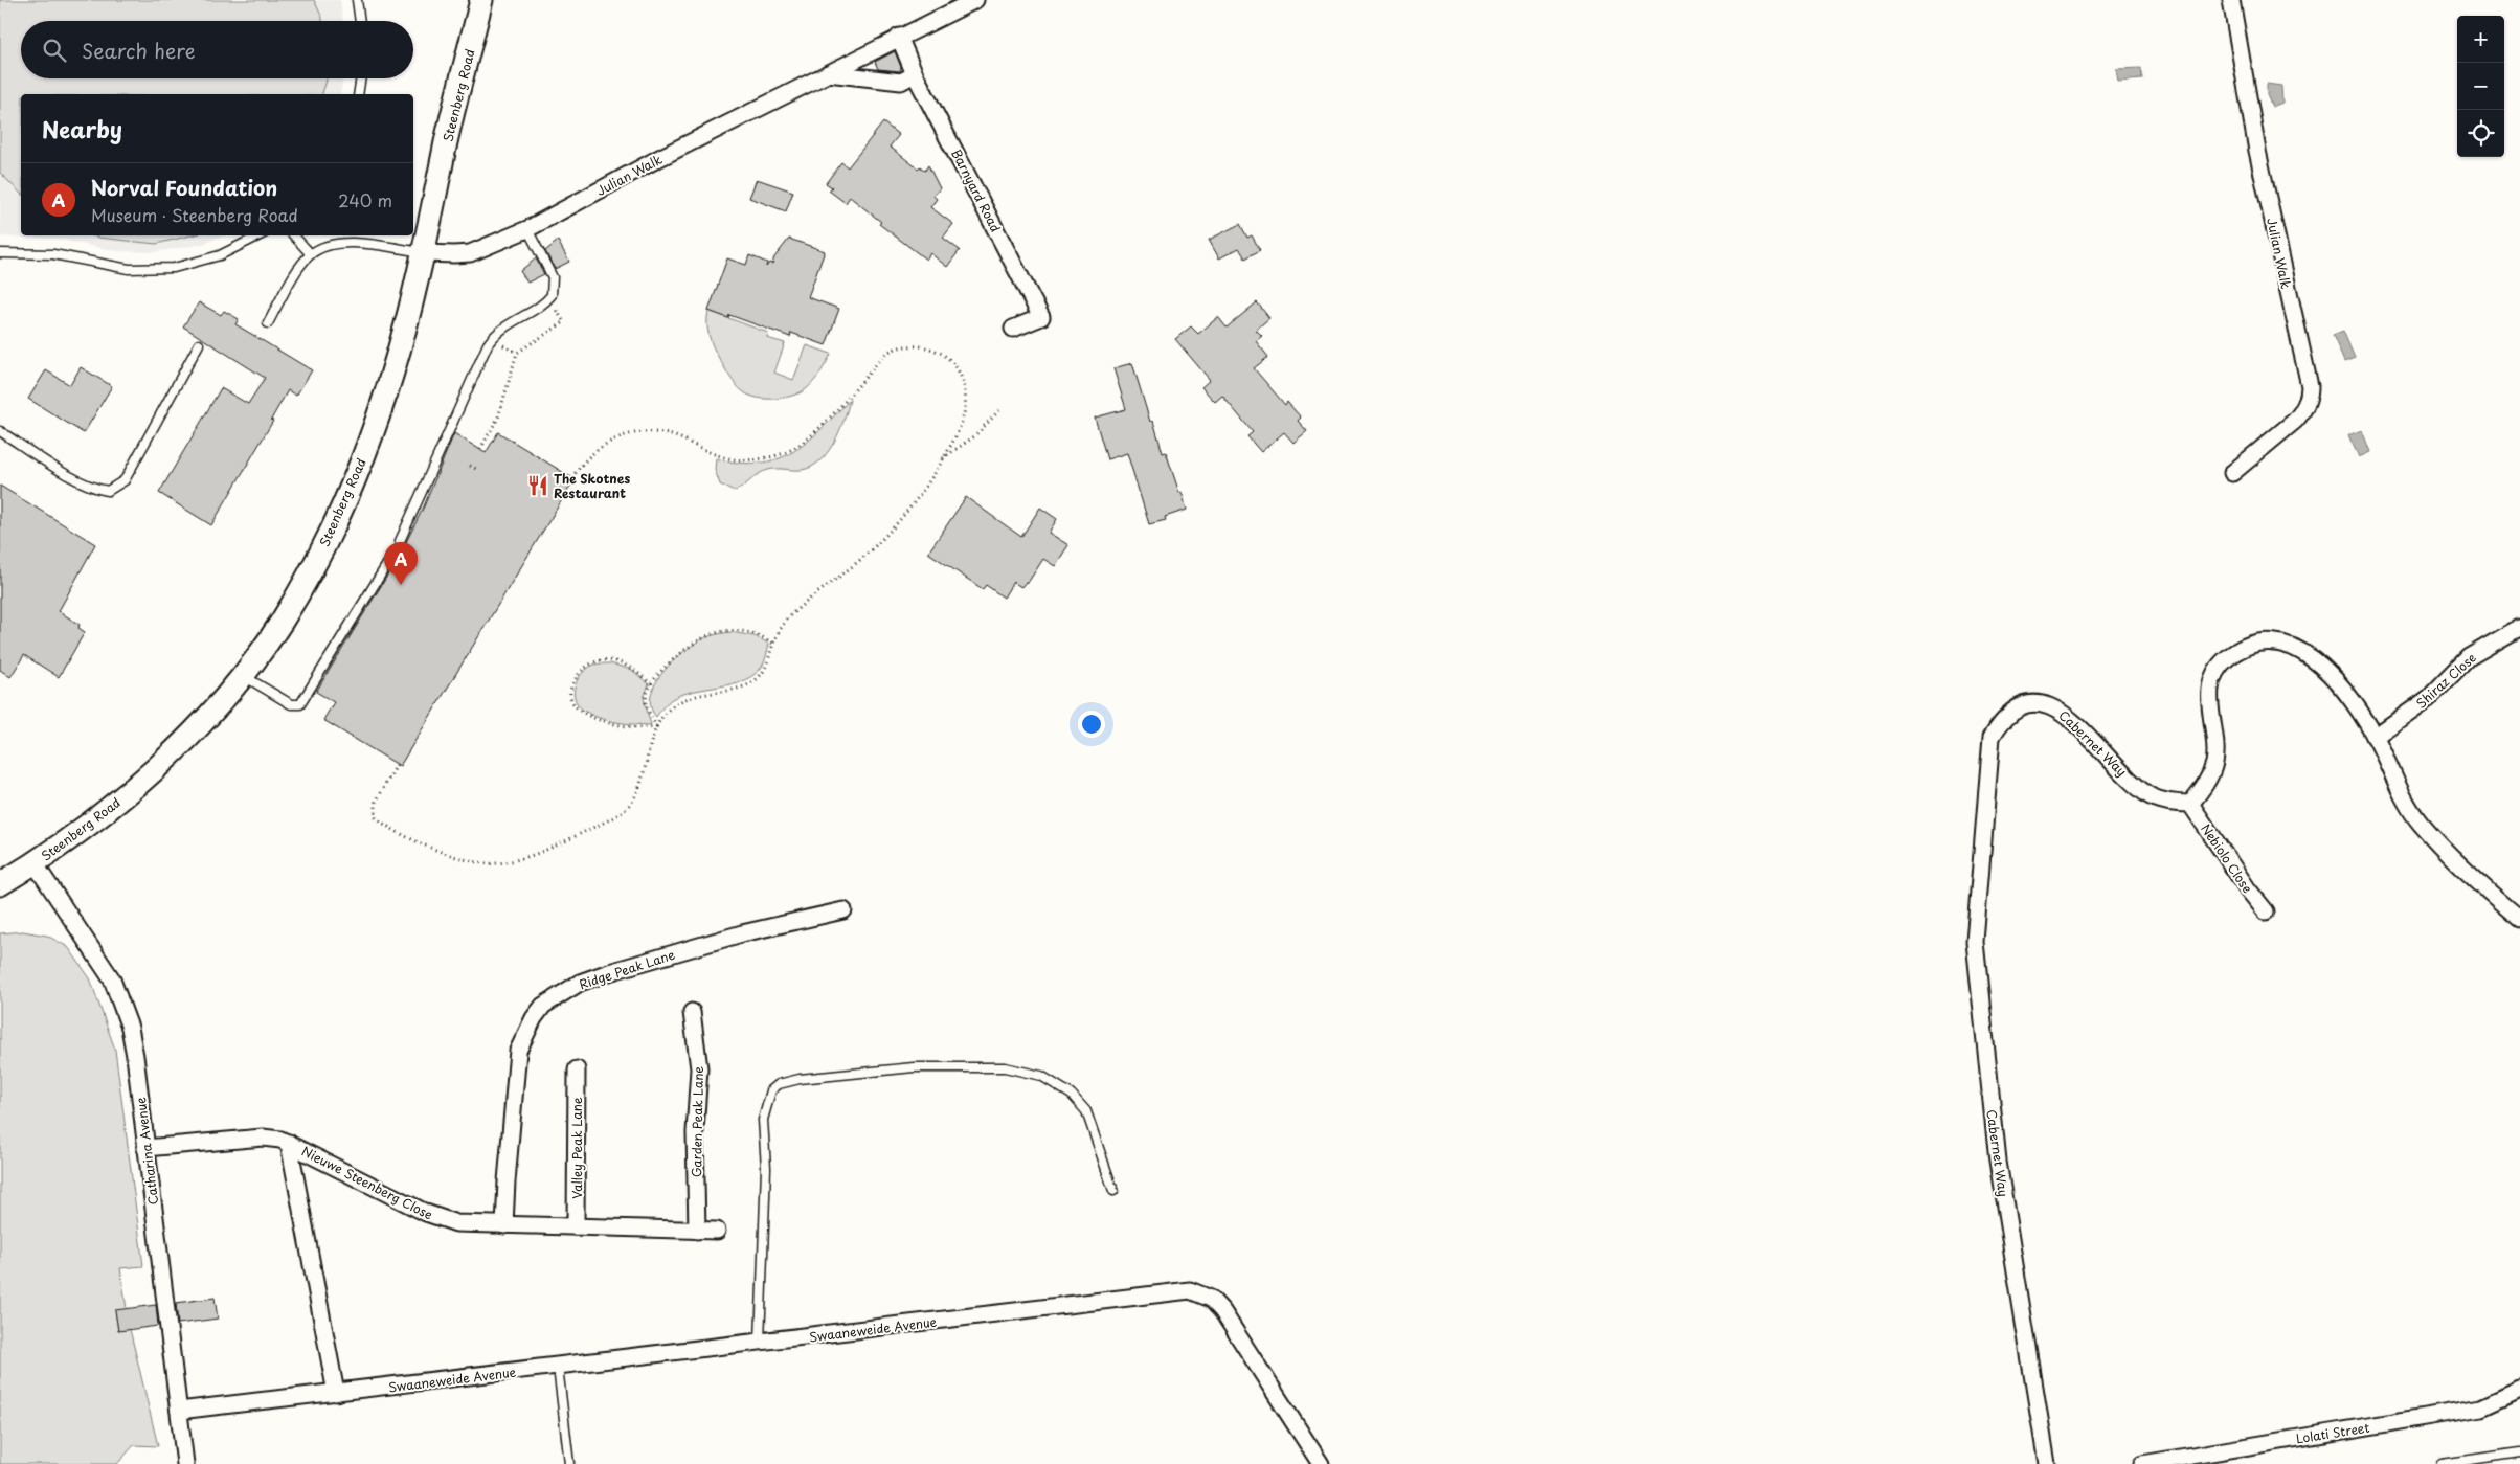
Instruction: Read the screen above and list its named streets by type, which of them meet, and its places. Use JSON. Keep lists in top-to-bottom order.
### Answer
{
  "streets": {
    "main road": ["Steenberg Road"],
    "street": [
      "Julian Walk",
      "Barnyard Road",
      "Shiraz Close",
      "Cabernet Way",
      "Nebiolo Close",
      "Ridge Peak Lane",
      "Garden Peak Lane",
      "Valley Peak Lane",
      "Catharina Avenue",
      "Nieuwe Steenberg Close",
      "Swaaneweide Avenue",
      "Lolati Street"
    ]
  },
  "crossings": [
    ["Steenberg Road", "Julian Walk"],
    ["Steenberg Road", "Catharina Avenue"],
    ["Julian Walk", "Barnyard Road"],
    ["Cabernet Way", "Nebiolo Close"],
    ["Ridge Peak Lane", "Nieuwe Steenberg Close"],
    ["Garden Peak Lane", "Nieuwe Steenberg Close"],
    ["Valley Peak Lane", "Nieuwe Steenberg Close"],
    ["Catharina Avenue", "Nieuwe Steenberg Close"],
    ["Catharina Avenue", "Swaaneweide Avenue"]
  ],
  "places": {
    "restaurant": ["The Skotnes Restaurant"]
  },
  "page": {
    "map_buttons": ["+", "−"],
    "search": "Search here",
    "heading": "Nearby",
    "list": [
      {
        "mark": "A",
        "name": "Norval Foundation",
        "note": "Museum · Steenberg Road",
        "value": "240 m"
      }
    ],
    "pins": "A"
  }
}
